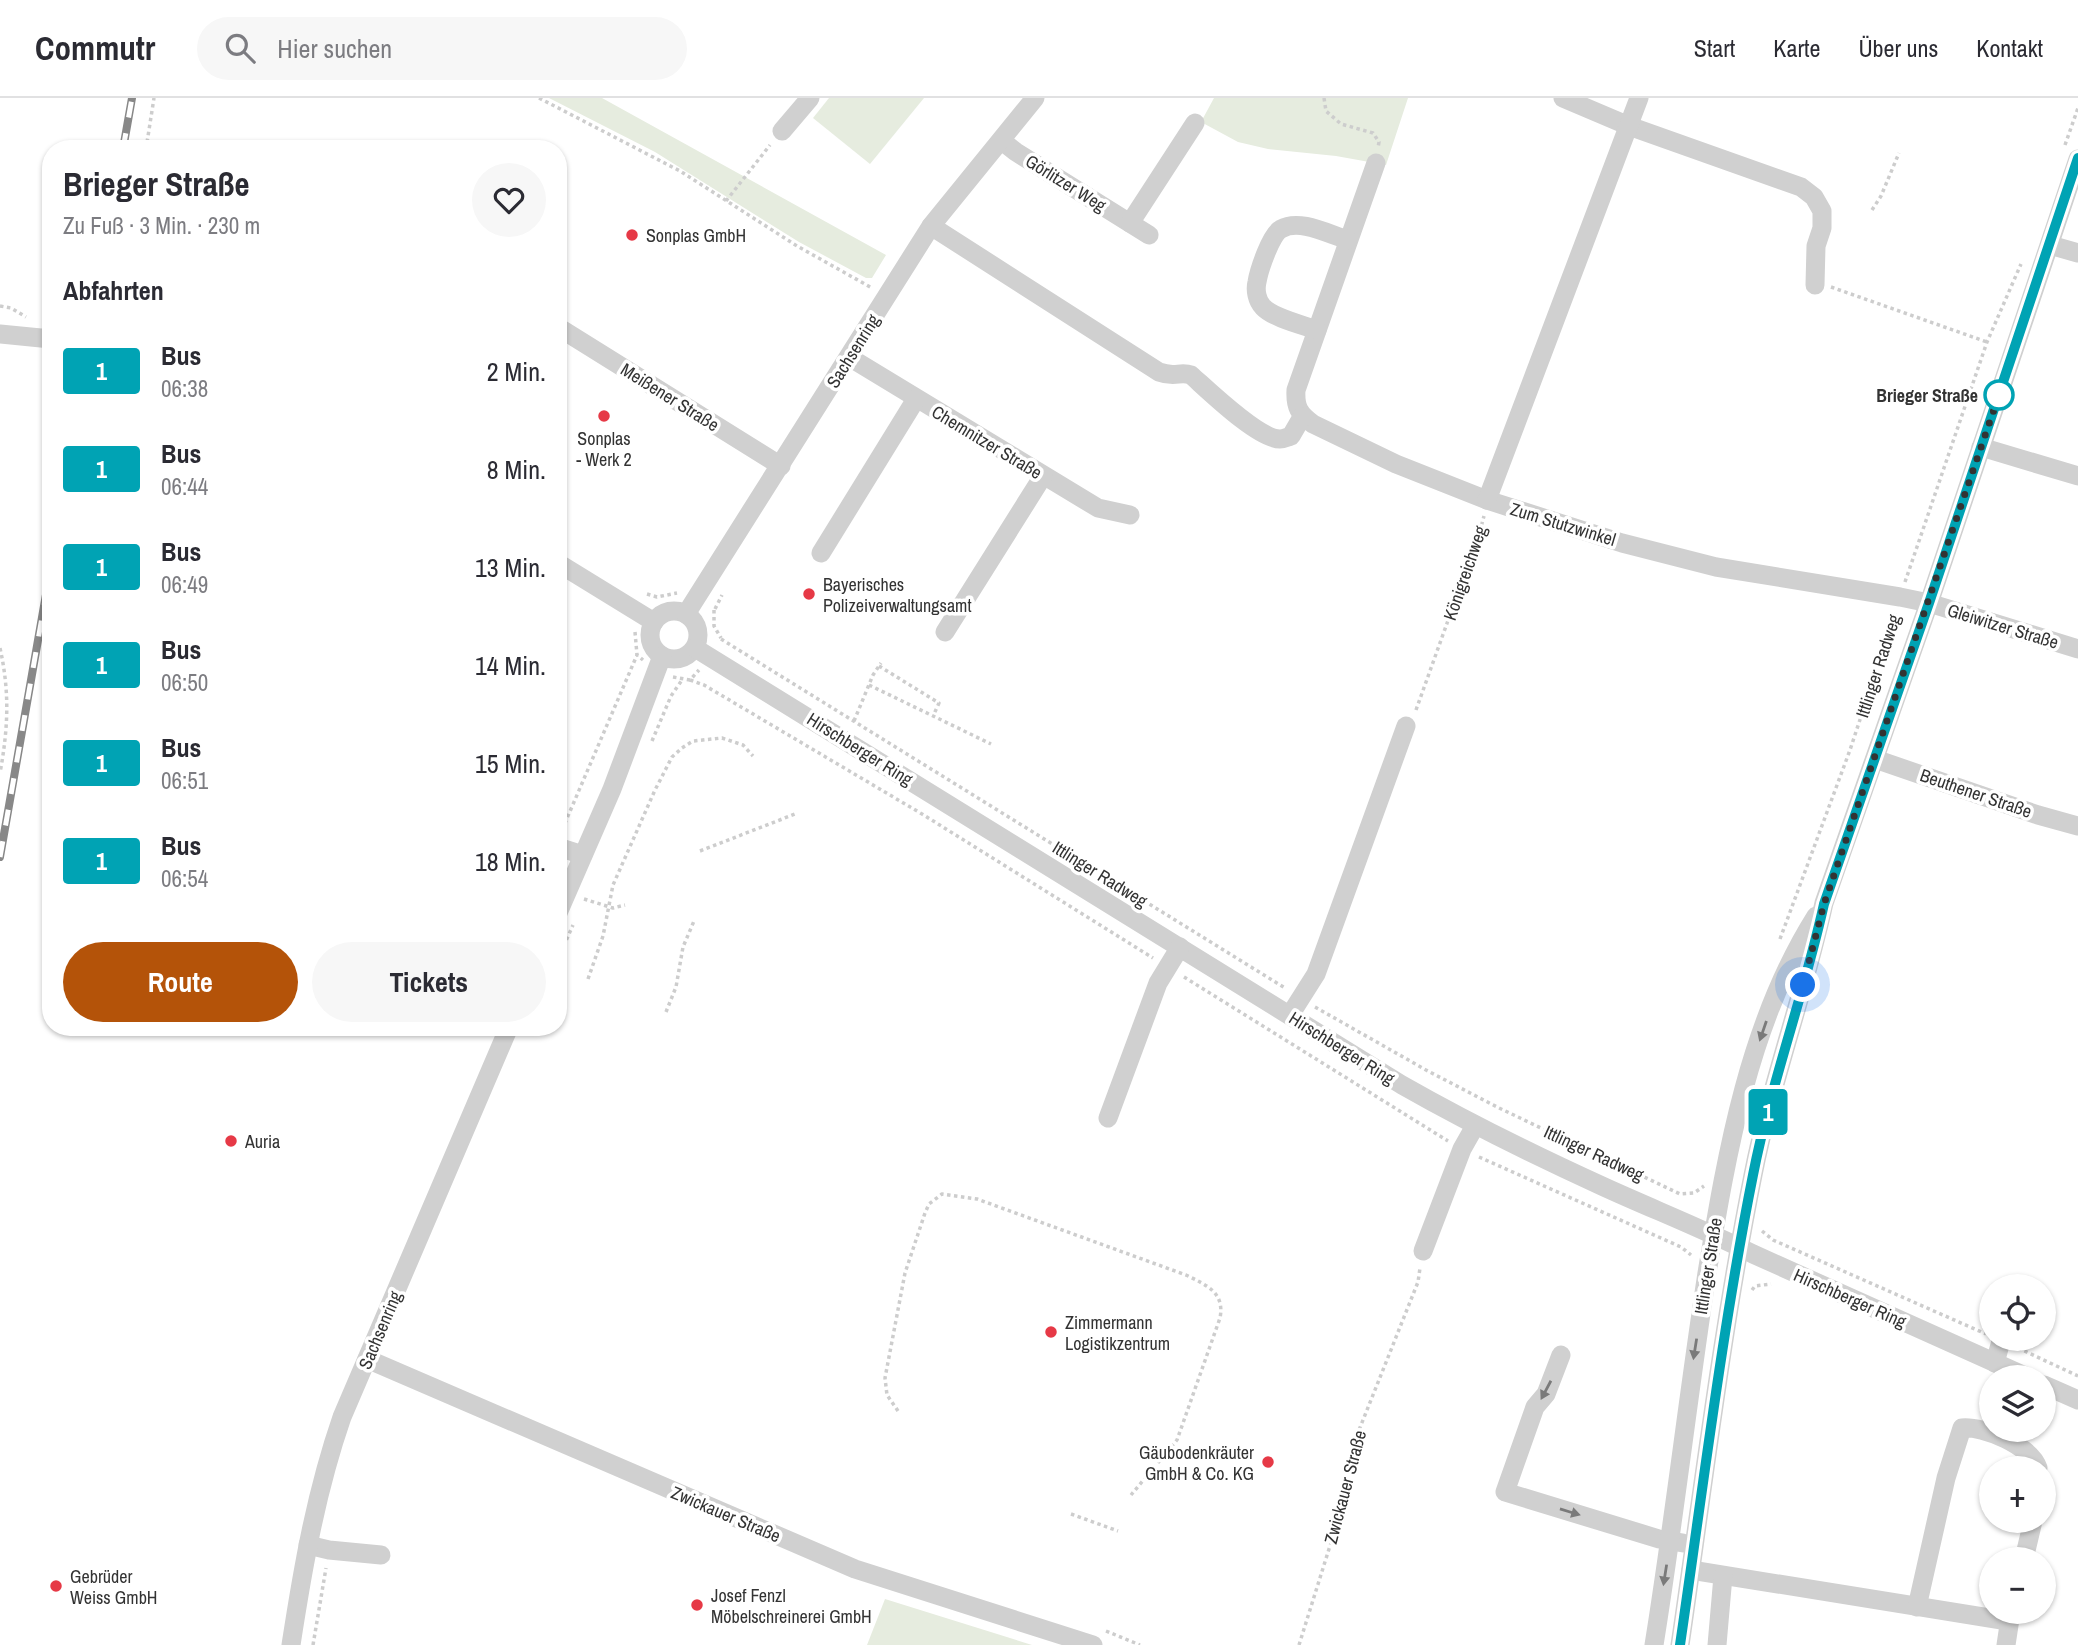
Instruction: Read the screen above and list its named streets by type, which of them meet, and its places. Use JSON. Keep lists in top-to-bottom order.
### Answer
{
  "streets": {
    "street": [
      "Görlitzer Weg",
      "Sachsenring",
      "Meißener Straße",
      "Chemnitzer Straße",
      "Zum Stutzwinkel",
      "Gleiwitzer Straße",
      "Hirschberger Ring",
      "Beuthener Straße",
      "Ittlinger Straße",
      "Zwickauer Straße"
    ],
    "path": ["Königreichweg", "Ittlinger Radweg"]
  },
  "crossings": [
    ["Görlitzer Weg", "Sachsenring"],
    ["Sachsenring", "Meißener Straße"],
    ["Sachsenring", "Chemnitzer Straße"],
    ["Sachsenring", "Zwickauer Straße"],
    ["Zum Stutzwinkel", "Königreichweg"],
    ["Zum Stutzwinkel", "Gleiwitzer Straße"],
    ["Zum Stutzwinkel", "Ittlinger Radweg"],
    ["Zum Stutzwinkel", "Ittlinger Straße"],
    ["Gleiwitzer Straße", "Ittlinger Straße"],
    ["Hirschberger Ring", "Ittlinger Straße"],
    ["Beuthener Straße", "Ittlinger Straße"]
  ],
  "places": [
    "Sonplas GmbH",
    "Brieger Straße",
    "Sonplas - Werk 2",
    "Bayerisches Polizeiverwaltungsamt",
    "Auria",
    "Zimmermann Logistikzentrum",
    "Gäubodenkräuter GmbH & Co. KG",
    "Gebrüder Weiss GmbH",
    "Josef Fenzl Möbelschreinerei GmbH"
  ],
  "lines": ["bus line 1"],
  "page": {
    "header": "Commutr",
    "search": "Hier suchen",
    "nav": [
      "Start",
      "Karte",
      "Über uns",
      "Kontakt"
    ],
    "on_map": "1",
    "heading": [
      ["Brieger Straße", "Zu Fuß · 3 Min. · 230 m"],
      "Abfahrten"
    ],
    "list": [
      {
        "mark": "1",
        "name": "Bus",
        "note": "06:38",
        "value": "2 Min."
      },
      {
        "mark": "1",
        "name": "Bus",
        "note": "06:44",
        "value": "8 Min."
      },
      {
        "mark": "1",
        "name": "Bus",
        "note": "06:49",
        "value": "13 Min."
      },
      {
        "mark": "1",
        "name": "Bus",
        "note": "06:50",
        "value": "14 Min."
      },
      {
        "mark": "1",
        "name": "Bus",
        "note": "06:51",
        "value": "15 Min."
      },
      {
        "mark": "1",
        "name": "Bus",
        "note": "06:54",
        "value": "18 Min."
      }
    ],
    "buttons": ["Route", "Tickets"],
    "map_buttons": ["+", "−"]
  }
}
